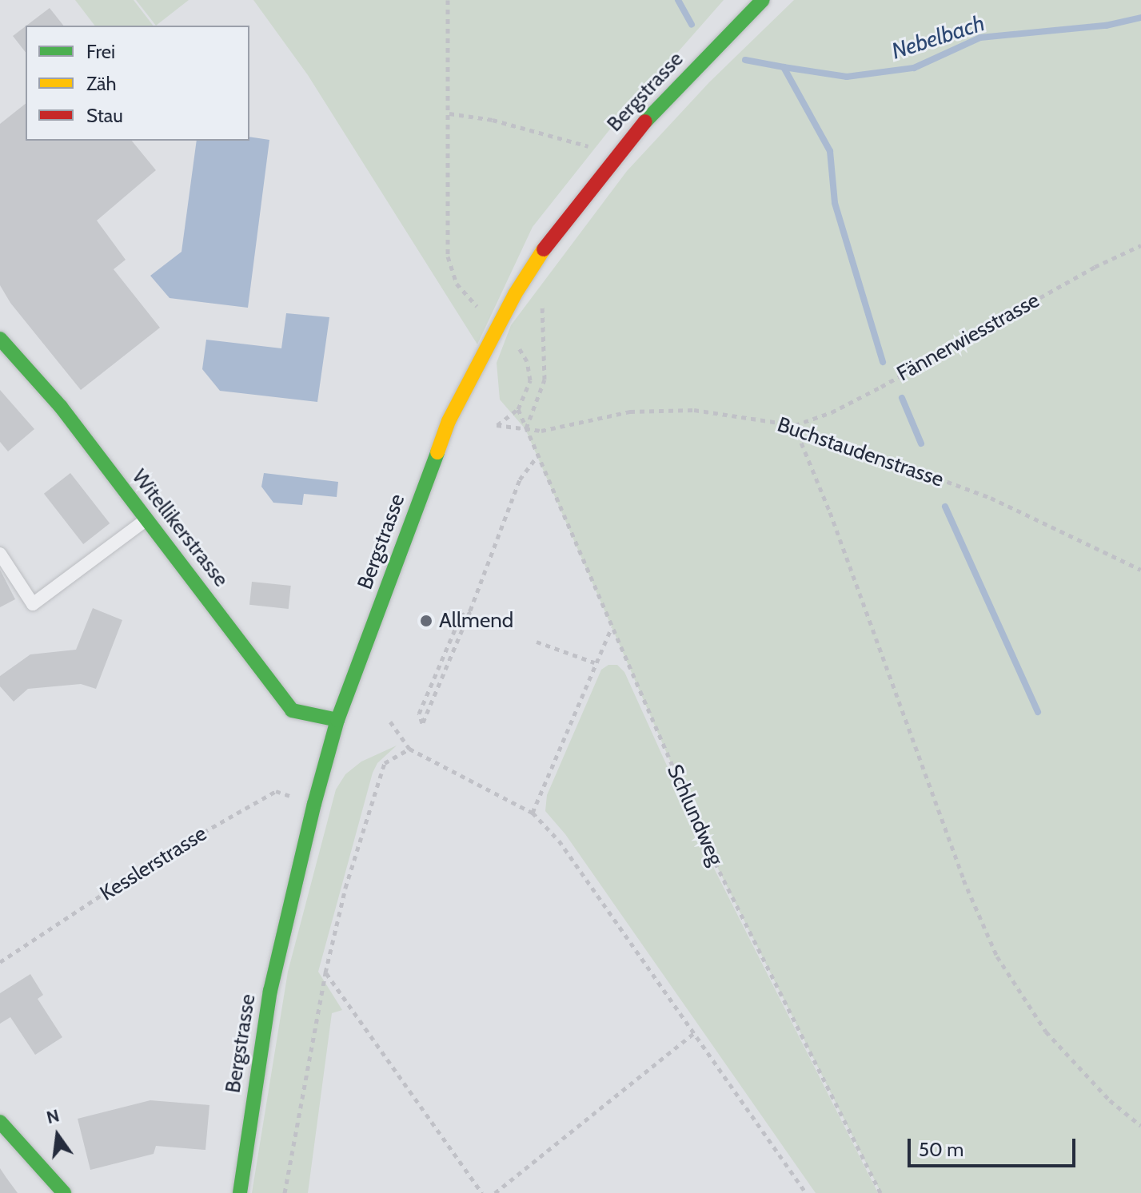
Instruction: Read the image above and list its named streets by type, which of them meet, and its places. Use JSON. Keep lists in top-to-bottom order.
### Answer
{
  "streets": {
    "main road": ["Bergstrasse", "Witellikerstrasse"],
    "path": [
      "Fännerwiesstrasse",
      "Buchstaudenstrasse",
      "Schlundweg",
      "Kesslerstrasse"
    ]
  },
  "crossings": [
    ["Bergstrasse", "Witellikerstrasse"],
    ["Bergstrasse", "Kesslerstrasse"],
    ["Fännerwiesstrasse", "Buchstaudenstrasse"],
    ["Buchstaudenstrasse", "Schlundweg"]
  ],
  "water": ["Nebelbach"],
  "places": ["Allmend"],
  "legend": ["Frei", "Zäh", "Stau"],
  "scale_bar": "50 m",
  "north": "top"
}
